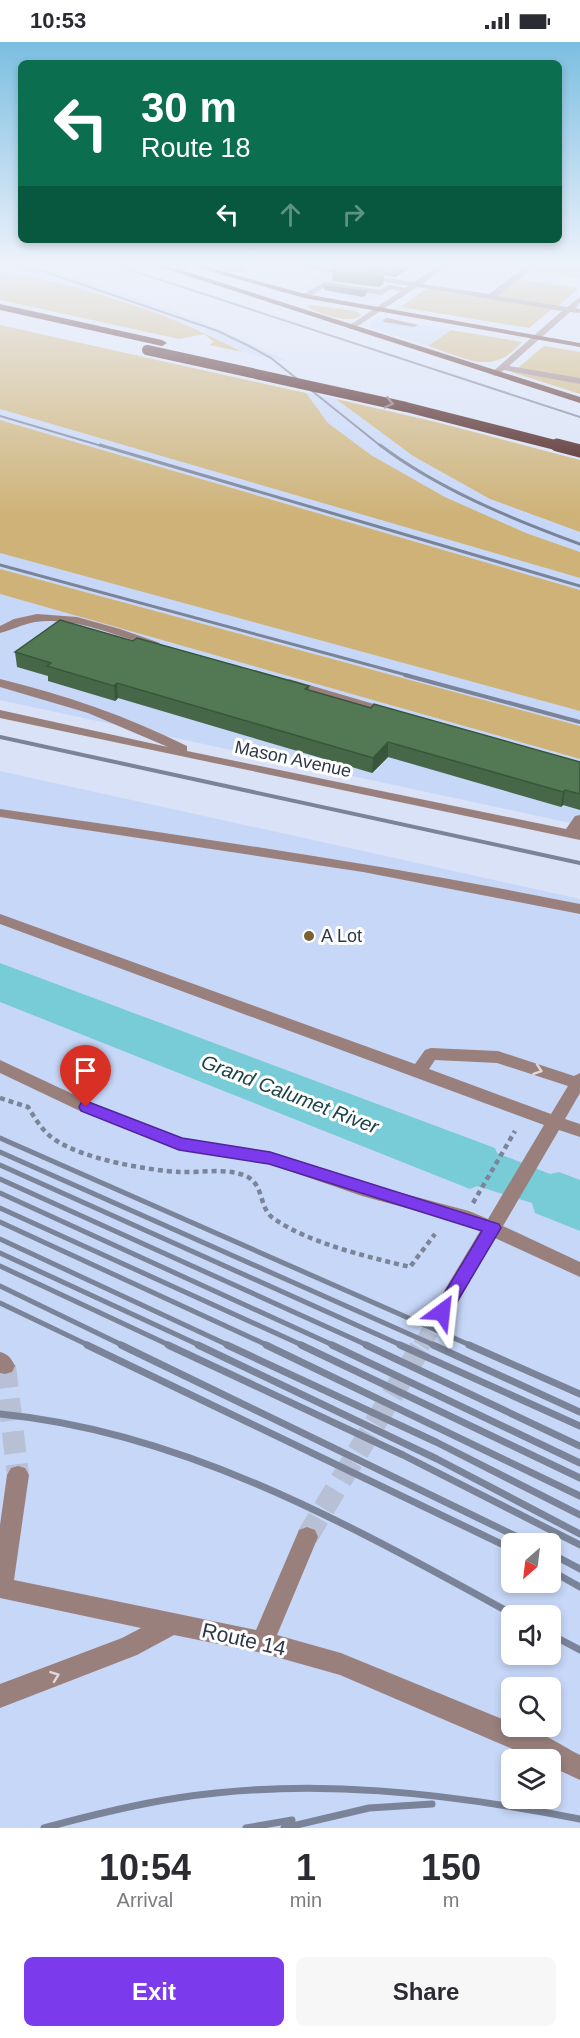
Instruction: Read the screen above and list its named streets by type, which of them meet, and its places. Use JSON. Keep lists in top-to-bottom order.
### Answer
{
  "streets": {
    "street": ["Mason Avenue", "Route 14"]
  },
  "water": ["Grand Calumet River"],
  "places": ["A Lot"],
  "north": "bottom left",
  "page": {
    "status": "10:53",
    "turn": ["30 m", "Route 18"],
    "eta": [
      "10:54",
      "Arrival",
      "1",
      "min",
      "150",
      "m"
    ],
    "buttons": ["Exit", "Share"]
  }
}
